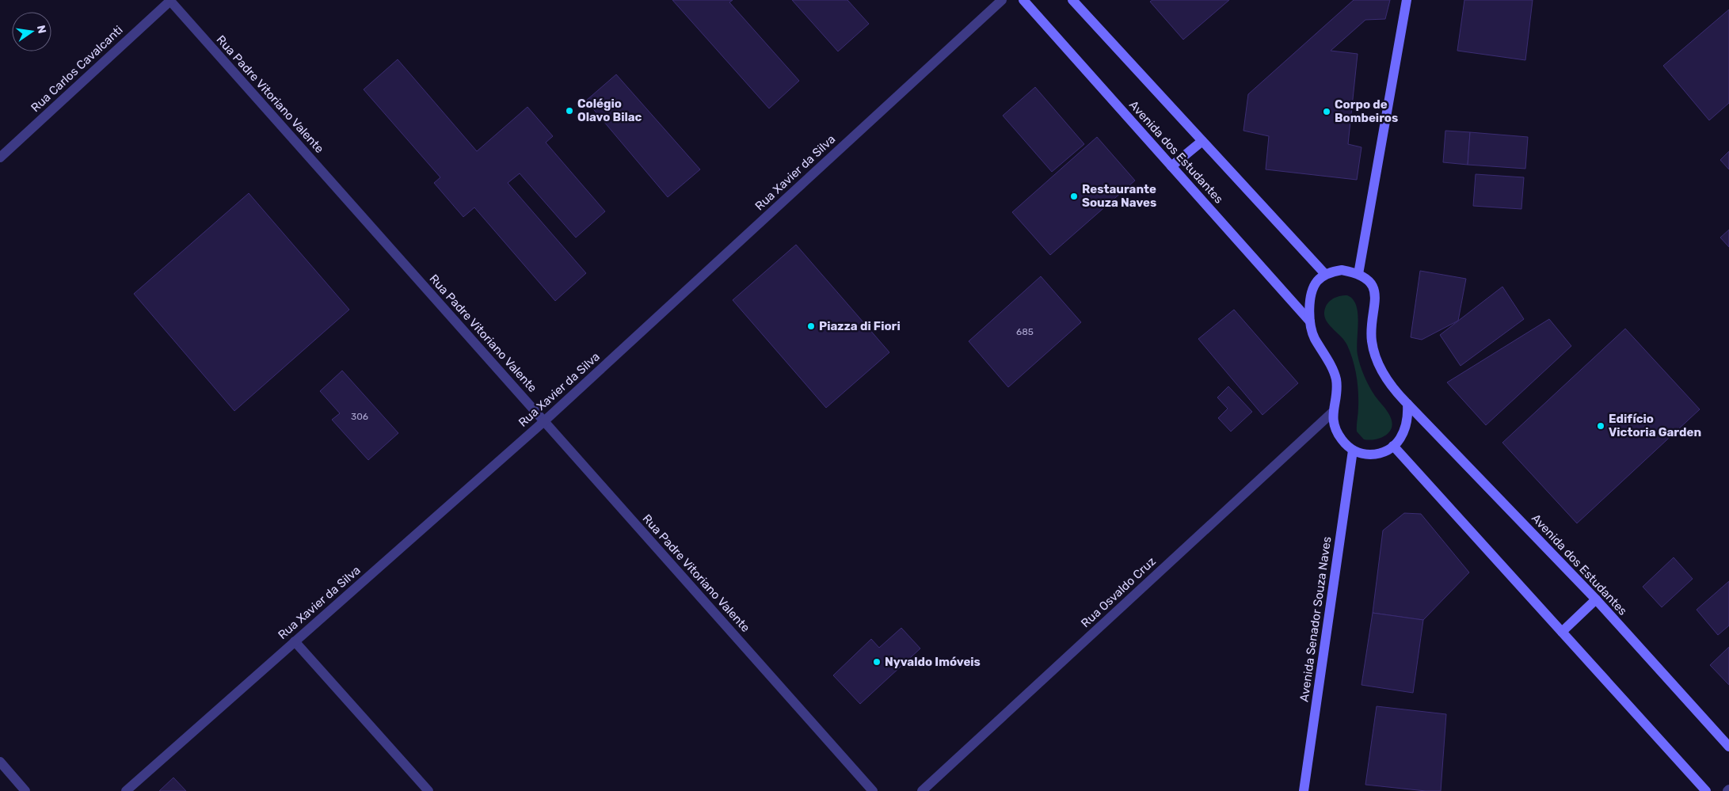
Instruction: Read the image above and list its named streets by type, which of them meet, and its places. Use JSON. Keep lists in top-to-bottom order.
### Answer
{
  "streets": {
    "street": [
      "Rua Carlos Cavalcanti",
      "Rua Padre Vitoriano Valente",
      "Avenida dos Estudantes",
      "Rua Xavier da Silva",
      "Rua Osvaldo Cruz",
      "Avenida Senador Souza Naves"
    ]
  },
  "crossings": [
    ["Rua Carlos Cavalcanti", "Rua Padre Vitoriano Valente"],
    ["Rua Padre Vitoriano Valente", "Rua Xavier da Silva"]
  ],
  "places": [
    "Colégio Olavo Bilac",
    "Corpo de Bombeiros",
    "Restaurante Souza Naves",
    "Piazza di Fiori",
    "Edifício Victoria Garden",
    "Nyvaldo Imóveis"
  ],
  "house_numbers": ["685", "306"],
  "north": "right"
}
